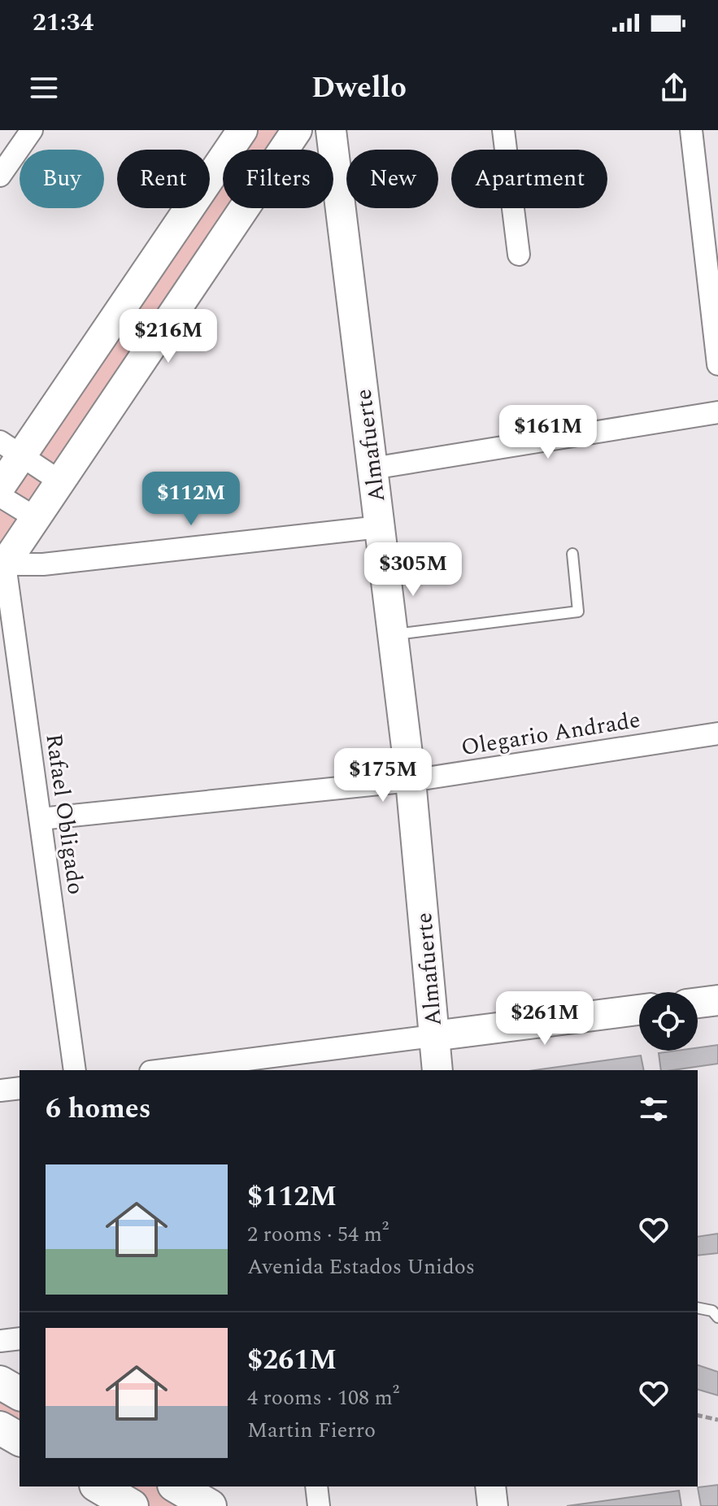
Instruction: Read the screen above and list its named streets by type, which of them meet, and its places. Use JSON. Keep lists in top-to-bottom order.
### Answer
{
  "streets": {
    "street": ["Almafuerte", "Olegario Andrade", "Rafael Obligado"]
  },
  "crossings": [
    ["Almafuerte", "Olegario Andrade"],
    ["Olegario Andrade", "Rafael Obligado"]
  ],
  "page": {
    "status": "21:34",
    "header": "Dwello",
    "chip": [
      "Buy",
      "Rent",
      "Filters",
      "New",
      "Apartment"
    ],
    "price": [
      "$216M",
      "$161M",
      "$112M",
      "$305M",
      "$175M",
      "$261M"
    ],
    "heading": "6 homes",
    "list": [
      {
        "name": "$112M",
        "note": "2 rooms · 54 m² · Avenida Estados Unidos"
      },
      {
        "name": "$261M",
        "note": "4 rooms · 108 m² · Martin Fierro"
      }
    ]
  }
}
